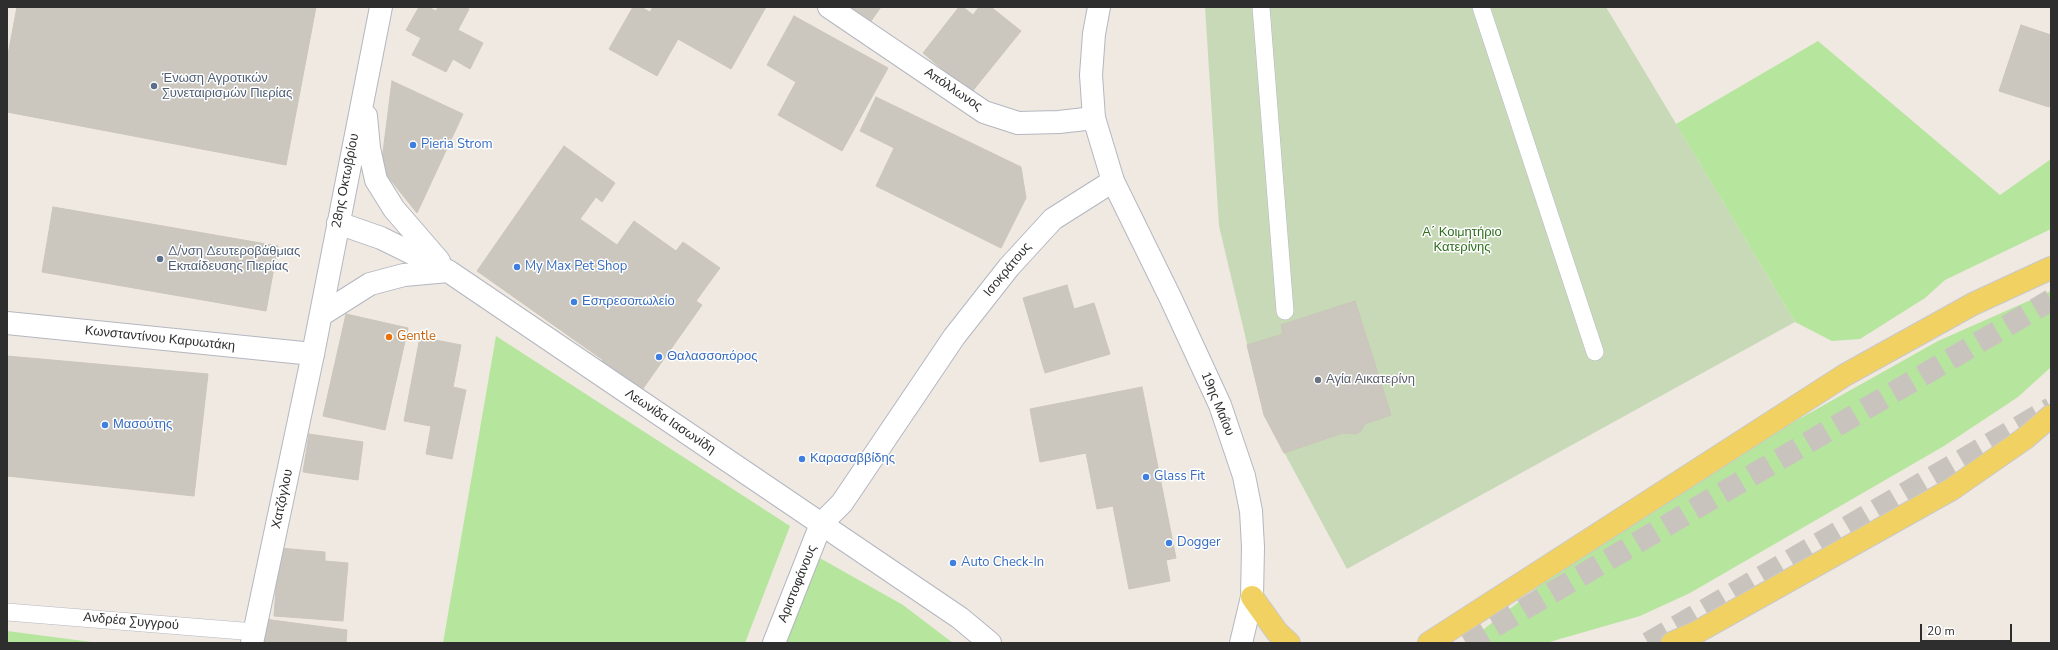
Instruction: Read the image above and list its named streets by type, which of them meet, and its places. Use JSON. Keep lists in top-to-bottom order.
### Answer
{
  "streets": {
    "street": [
      "Απόλλωνος",
      "28ης Οκτωβρίου",
      "Ισοκράτους",
      "Κωνσταντίνου Καρυωτάκη",
      "19ης Μαΐου",
      "Λεωνίδα Ιασωνίδη",
      "Χατζόγλου",
      "Αριστοφάνους"
    ],
    "lane": ["Ανδρέα Συγγρού"]
  },
  "crossings": [
    ["28ης Οκτωβρίου", "Κωνσταντίνου Καρυωτάκη"],
    ["28ης Οκτωβρίου", "Λεωνίδα Ιασωνίδη"],
    ["28ης Οκτωβρίου", "Χατζόγλου"],
    ["Ισοκράτους", "19ης Μαΐου"],
    ["Ισοκράτους", "Λεωνίδα Ιασωνίδη"],
    ["Ισοκράτους", "Αριστοφάνους"],
    ["Κωνσταντίνου Καρυωτάκη", "Χατζόγλου"],
    ["Λεωνίδα Ιασωνίδη", "Αριστοφάνους"],
    ["Χατζόγλου", "Ανδρέα Συγγρού"]
  ],
  "parks": ["Α΄ Κοιμητήριο Κατερίνης"],
  "places": [
    "Ένωση Αγροτικών Συνεταιρισμών Πιερίας",
    "Pieria Strom",
    "Δ/νση Δευτεροβάθμιας Εκπαίδευσης Πιερίας",
    "My Max Pet Shop",
    "Εσπρεσοπωλείο",
    "Gentle",
    "Θαλασσοπόρος",
    "Αγία Αικατερίνη",
    "Μασούτης",
    "Καρασαββίδης",
    "Glass Fit",
    "Dogger",
    "Auto Check-In"
  ],
  "scale_bar": "20 m"
}
